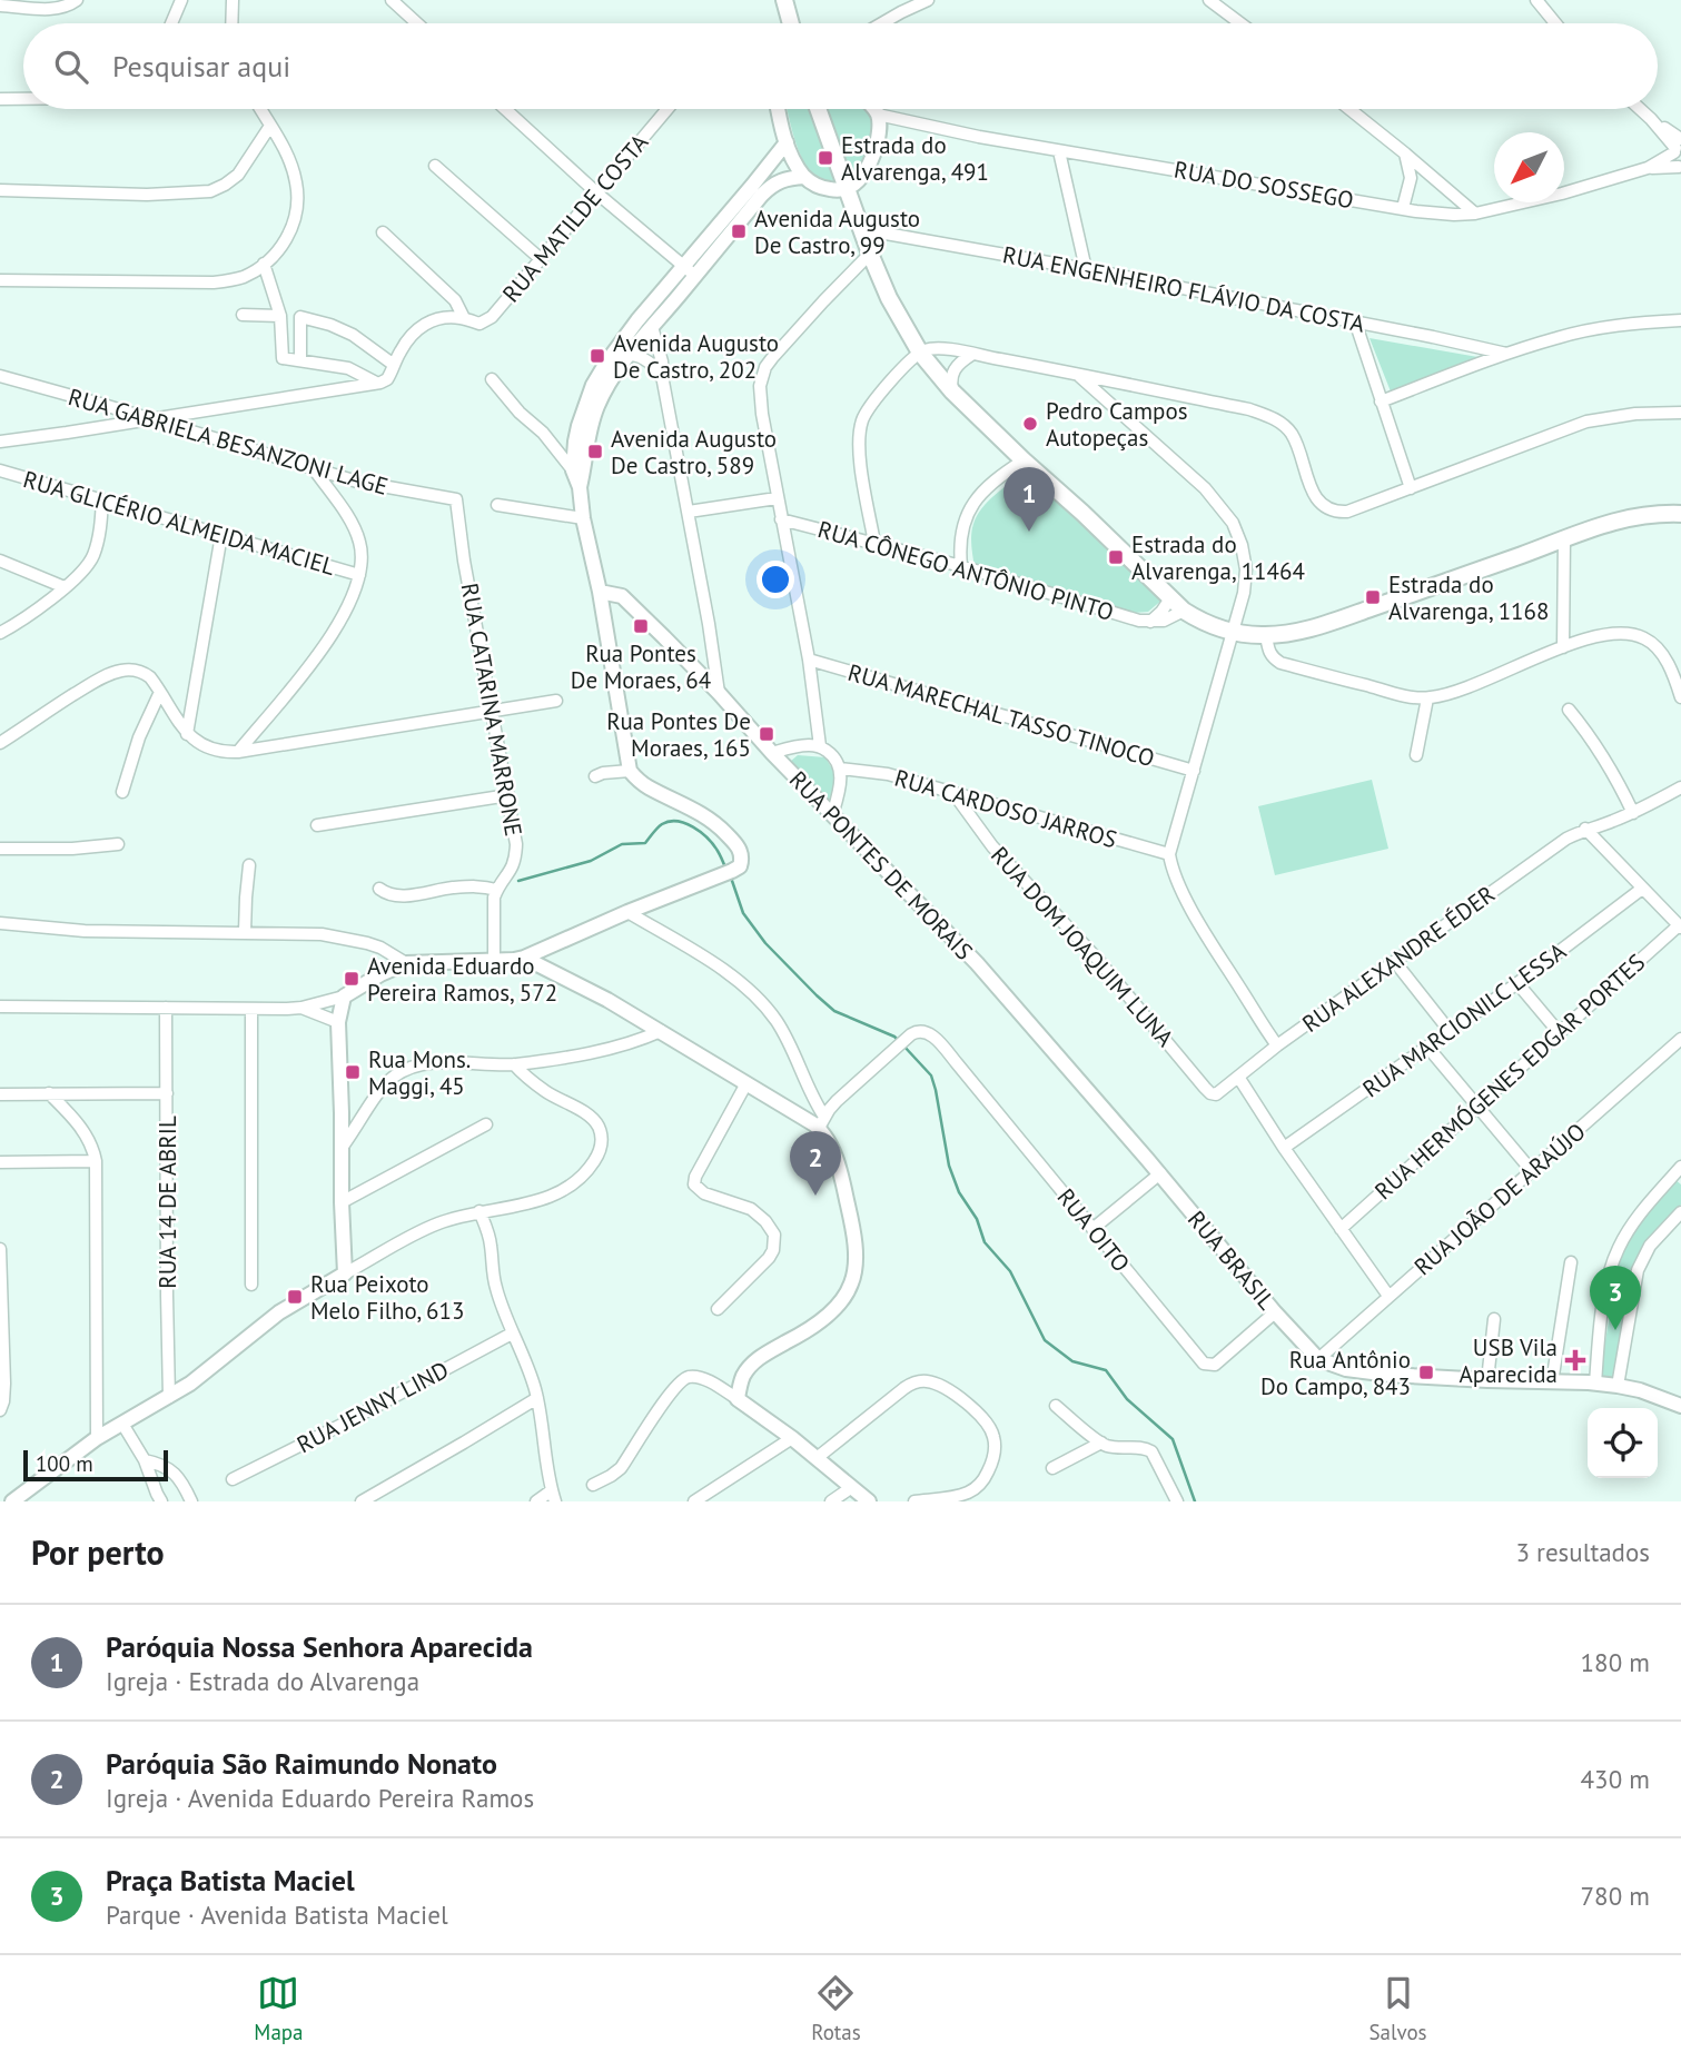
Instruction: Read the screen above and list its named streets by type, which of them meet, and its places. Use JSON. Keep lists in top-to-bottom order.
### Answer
{
  "streets": {
    "street": [
      "RUA DO SOSSEGO",
      "RUA MATILDE COSTA",
      "RUA ENGENHEIRO FLÁVIO DA COSTA",
      "RUA GABRIELA BESANZONI LAGE",
      "RUA GLICÉRIO ALMEIDA MACIEL",
      "RUA CÔNEGO ANTÔNIO PINTO",
      "RUA CATARINA MARRONE",
      "RUA MARECHAL TASSO TINOCO",
      "RUA CARDOSO JARROS",
      "RUA PONTES DE MORAIS",
      "RUA DOM JOAQUIM LUNA",
      "RUA ALEXANDRE ÉDER",
      "RUA MARCIONILC LESSA",
      "RUA HERMÓGENES EDGAR PORTES",
      "RUA JOÃO DE ARAÚJO",
      "RUA 14 DE ABRIL",
      "RUA OITO",
      "RUA BRASIL",
      "RUA JENNY LIND"
    ]
  },
  "crossings": [
    ["RUA GABRIELA BESANZONI LAGE", "RUA CATARINA MARRONE"],
    ["RUA CARDOSO JARROS", "RUA DOM JOAQUIM LUNA"],
    ["RUA PONTES DE MORAIS", "RUA BRASIL"],
    ["RUA DOM JOAQUIM LUNA", "RUA ALEXANDRE ÉDER"],
    ["RUA JOÃO DE ARAÚJO", "RUA BRASIL"],
    ["RUA OITO", "RUA BRASIL"]
  ],
  "places": {
    "transit": [
      "Estrada do Alvarenga, 491",
      "Avenida Augusto De Castro, 99",
      "Avenida Augusto De Castro, 202",
      "Avenida Augusto De Castro, 589",
      "Estrada do Alvarenga, 11464",
      "Estrada do Alvarenga, 1168",
      "Rua Pontes De Moraes, 64",
      "Rua Pontes De Moraes, 165",
      "Avenida Eduardo Pereira Ramos, 572",
      "Rua Mons. Maggi, 45",
      "Rua Peixoto Melo Filho, 613",
      "Rua Antônio Do Campo, 843"
    ],
    "other": ["Pedro Campos Autopeças"],
    "health": ["USB Vila Aparecida"]
  },
  "scale_bar": "100 m",
  "north": "bottom left",
  "page": {
    "search": "Pesquisar aqui",
    "pins": ["1", "2", "3"],
    "scale": "100 m",
    "heading": ["Por perto", "3 resultados"],
    "list": [
      {
        "mark": "1",
        "name": "Paróquia Nossa Senhora Aparecida",
        "note": "Igreja · Estrada do Alvarenga",
        "value": "180 m"
      },
      {
        "mark": "2",
        "name": "Paróquia São Raimundo Nonato",
        "note": "Igreja · Avenida Eduardo Pereira Ramos",
        "value": "430 m"
      },
      {
        "mark": "3",
        "name": "Praça Batista Maciel",
        "note": "Parque · Avenida Batista Maciel",
        "value": "780 m"
      }
    ],
    "nav": ["Mapa", "Rotas", "Salvos"]
  }
}
